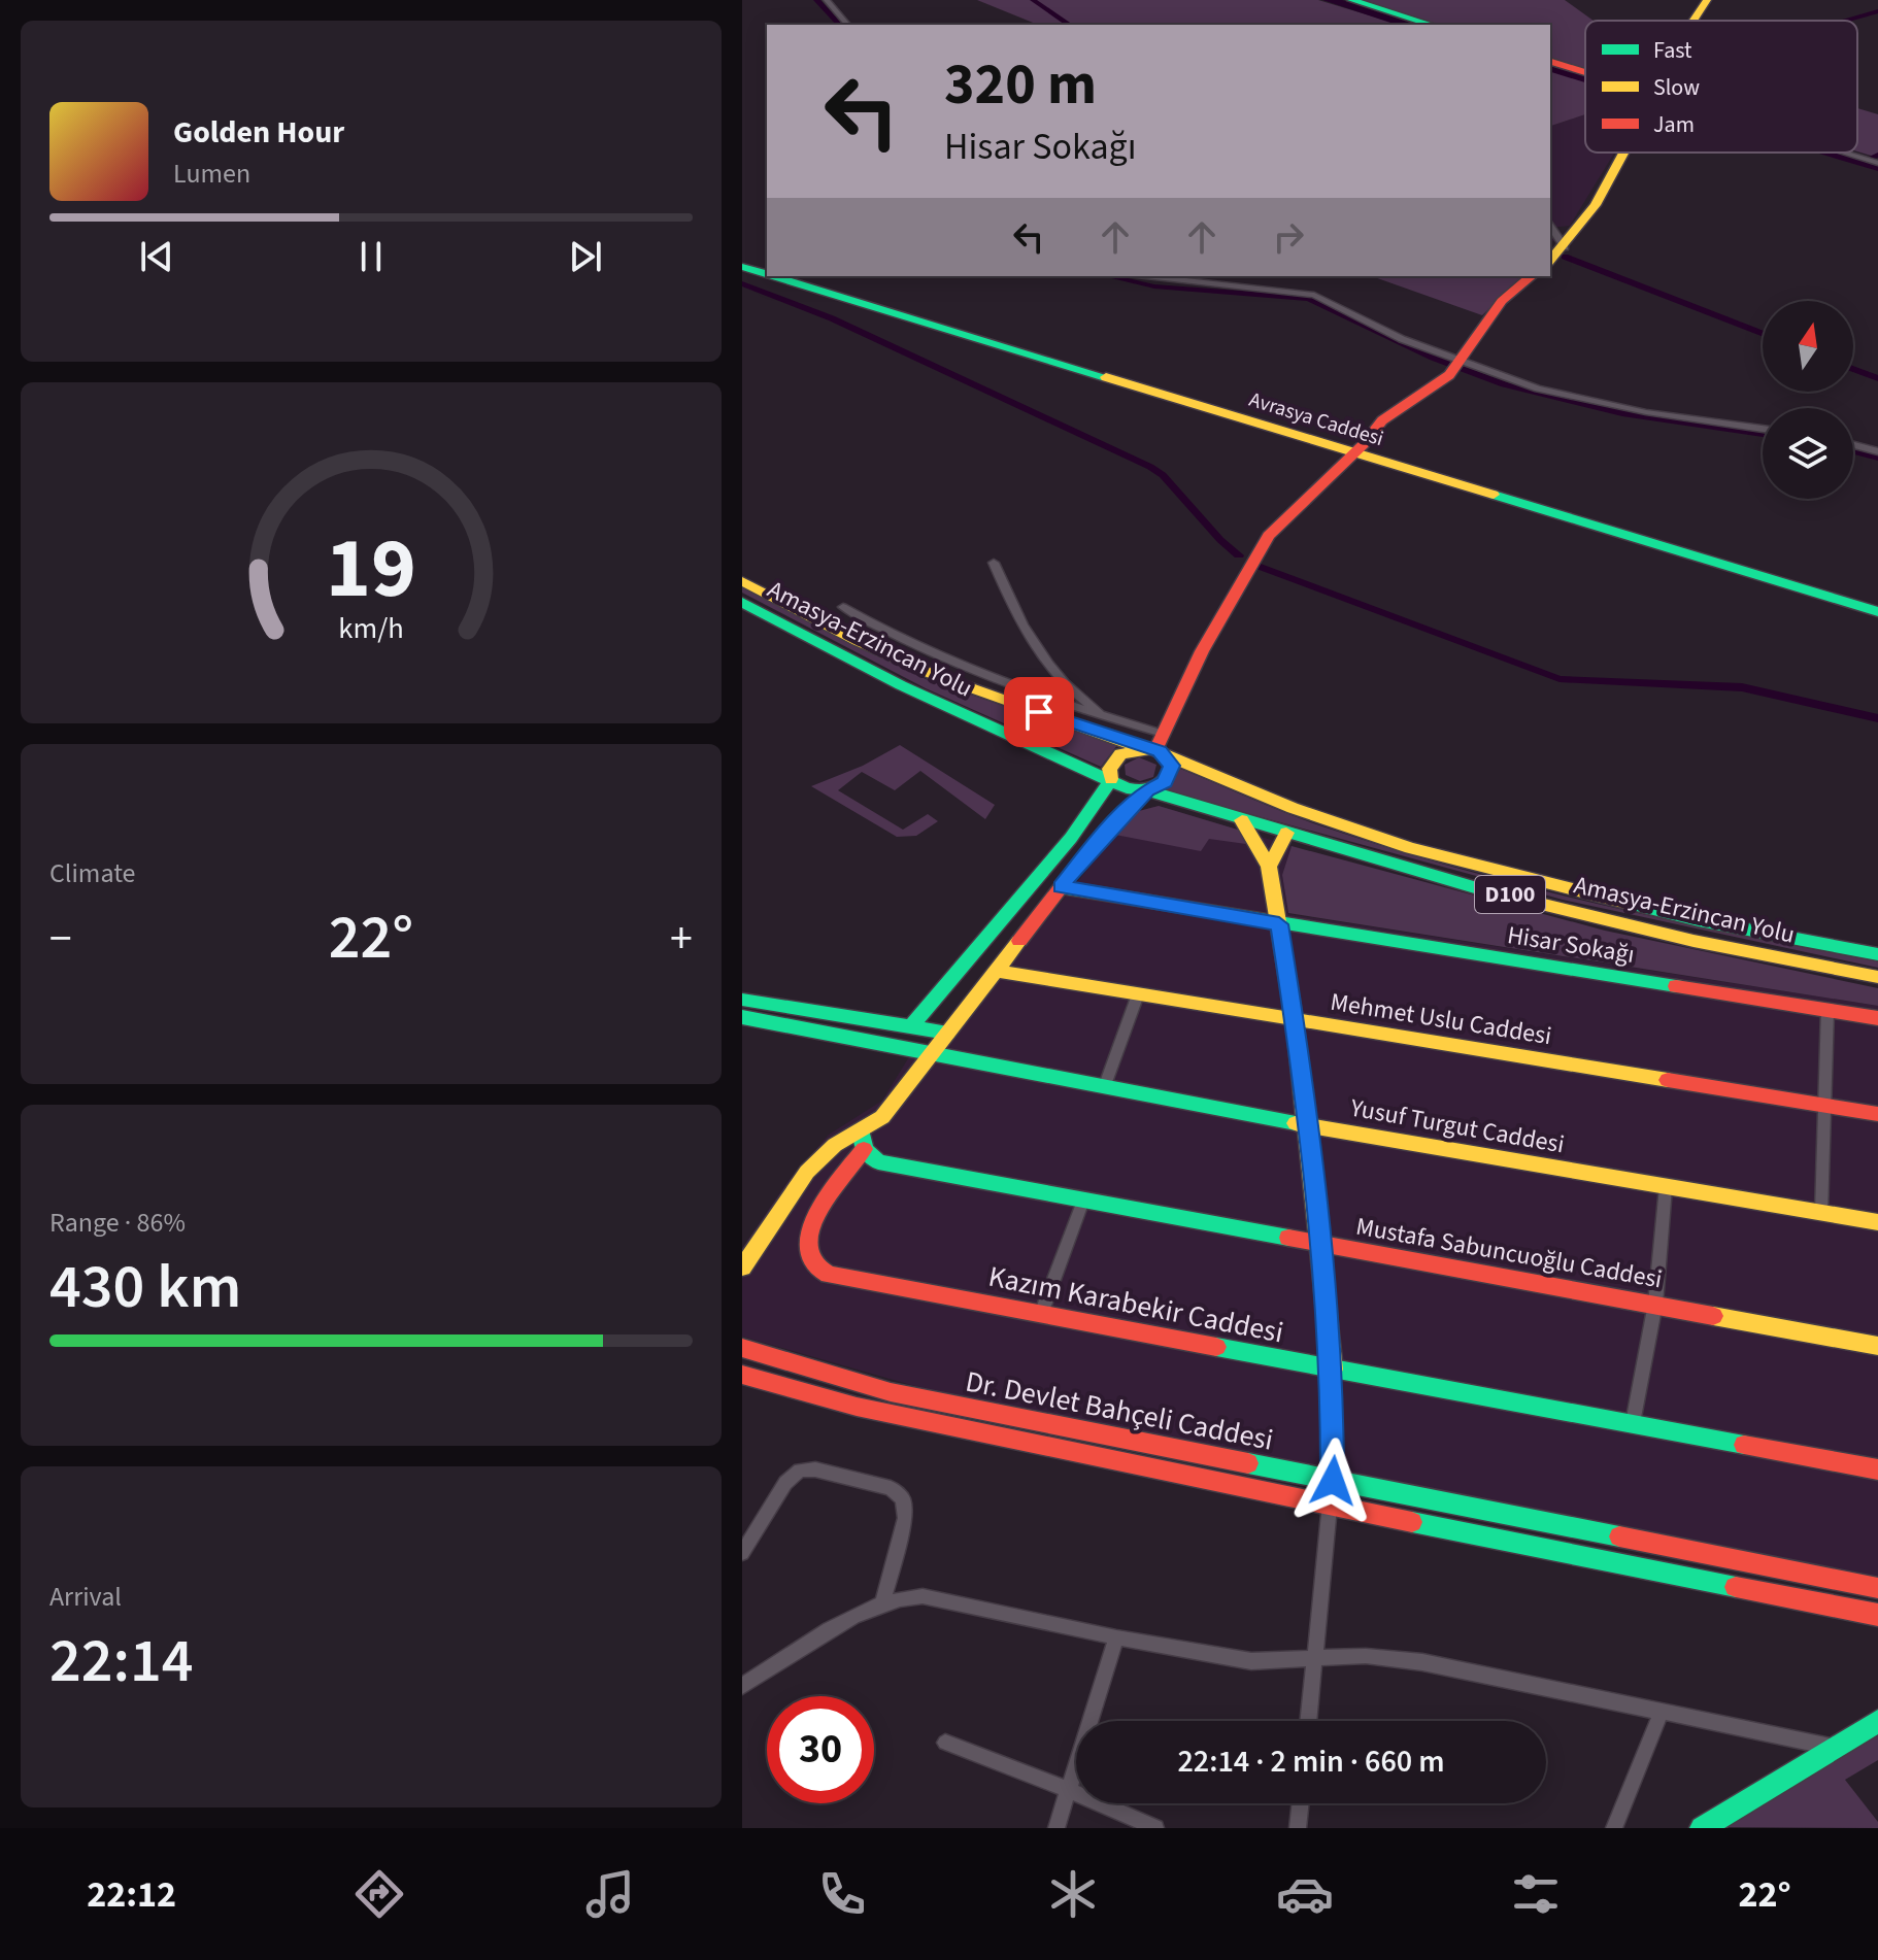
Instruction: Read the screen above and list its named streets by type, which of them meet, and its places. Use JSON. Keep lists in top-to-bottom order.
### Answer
{
  "streets": {
    "main road": [
      "Avrasya Caddesi",
      "Amasya-Erzincan Yolu",
      "D100",
      "Hisar Sokağı",
      "Mehmet Uslu Caddesi",
      "Yusuf Turgut Caddesi",
      "Mustafa Sabuncuoğlu Caddesi",
      "Kazım Karabekir Caddesi",
      "Dr. Devlet Bahçeli Caddesi"
    ]
  },
  "crossings": [
    ["Mustafa Sabuncuoğlu Caddesi", "Kazım Karabekir Caddesi"]
  ],
  "legend": ["Fast", "Slow", "Jam"],
  "north": "top",
  "page": {
    "turn": ["320 m", "Hisar Sokağı"],
    "song": ["Golden Hour", "Lumen"],
    "tile": [
      "Climate",
      ["Range · 86%", "430 km"],
      ["Arrival", "22:14"]
    ],
    "heat": ["−", "22°", "+"],
    "limit": "30",
    "trip": "22:14 · 2 min · 660 m",
    "tabs": ["22:12", "22°"],
    "gauge": ["19", "km/h"]
  }
}
